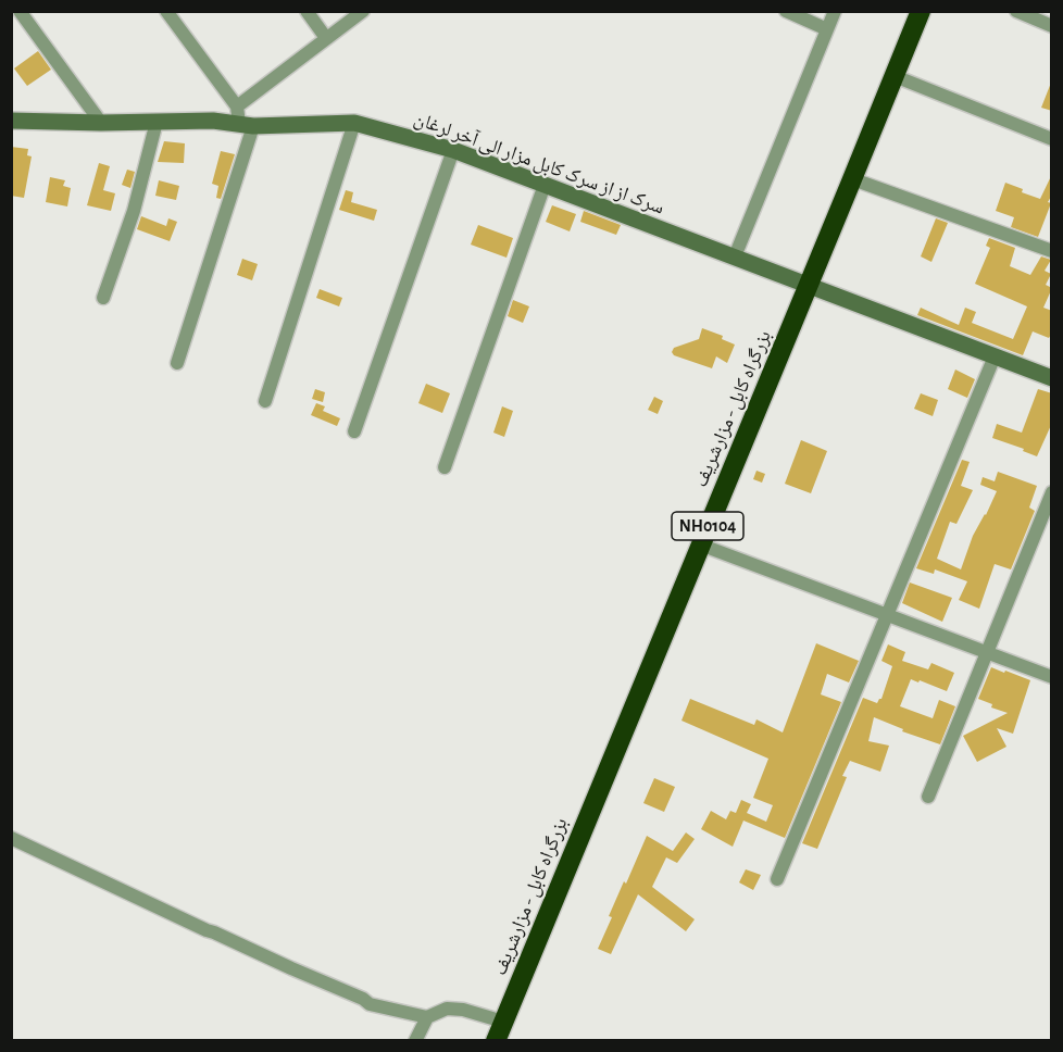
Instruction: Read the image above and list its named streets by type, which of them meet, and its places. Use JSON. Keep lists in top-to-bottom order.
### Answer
{
  "streets": {
    "highway": ["بزرگراه کابل - مزارشریف", "NH0104"],
    "street": ["سرک از از سرک کابل مزار الی آخر لرغان"]
  },
  "crossings": [
    ["سرک از از سرک کابل مزار الی آخر لرغان", "بزرگراه کابل - مزارشریف"]
  ]
}
